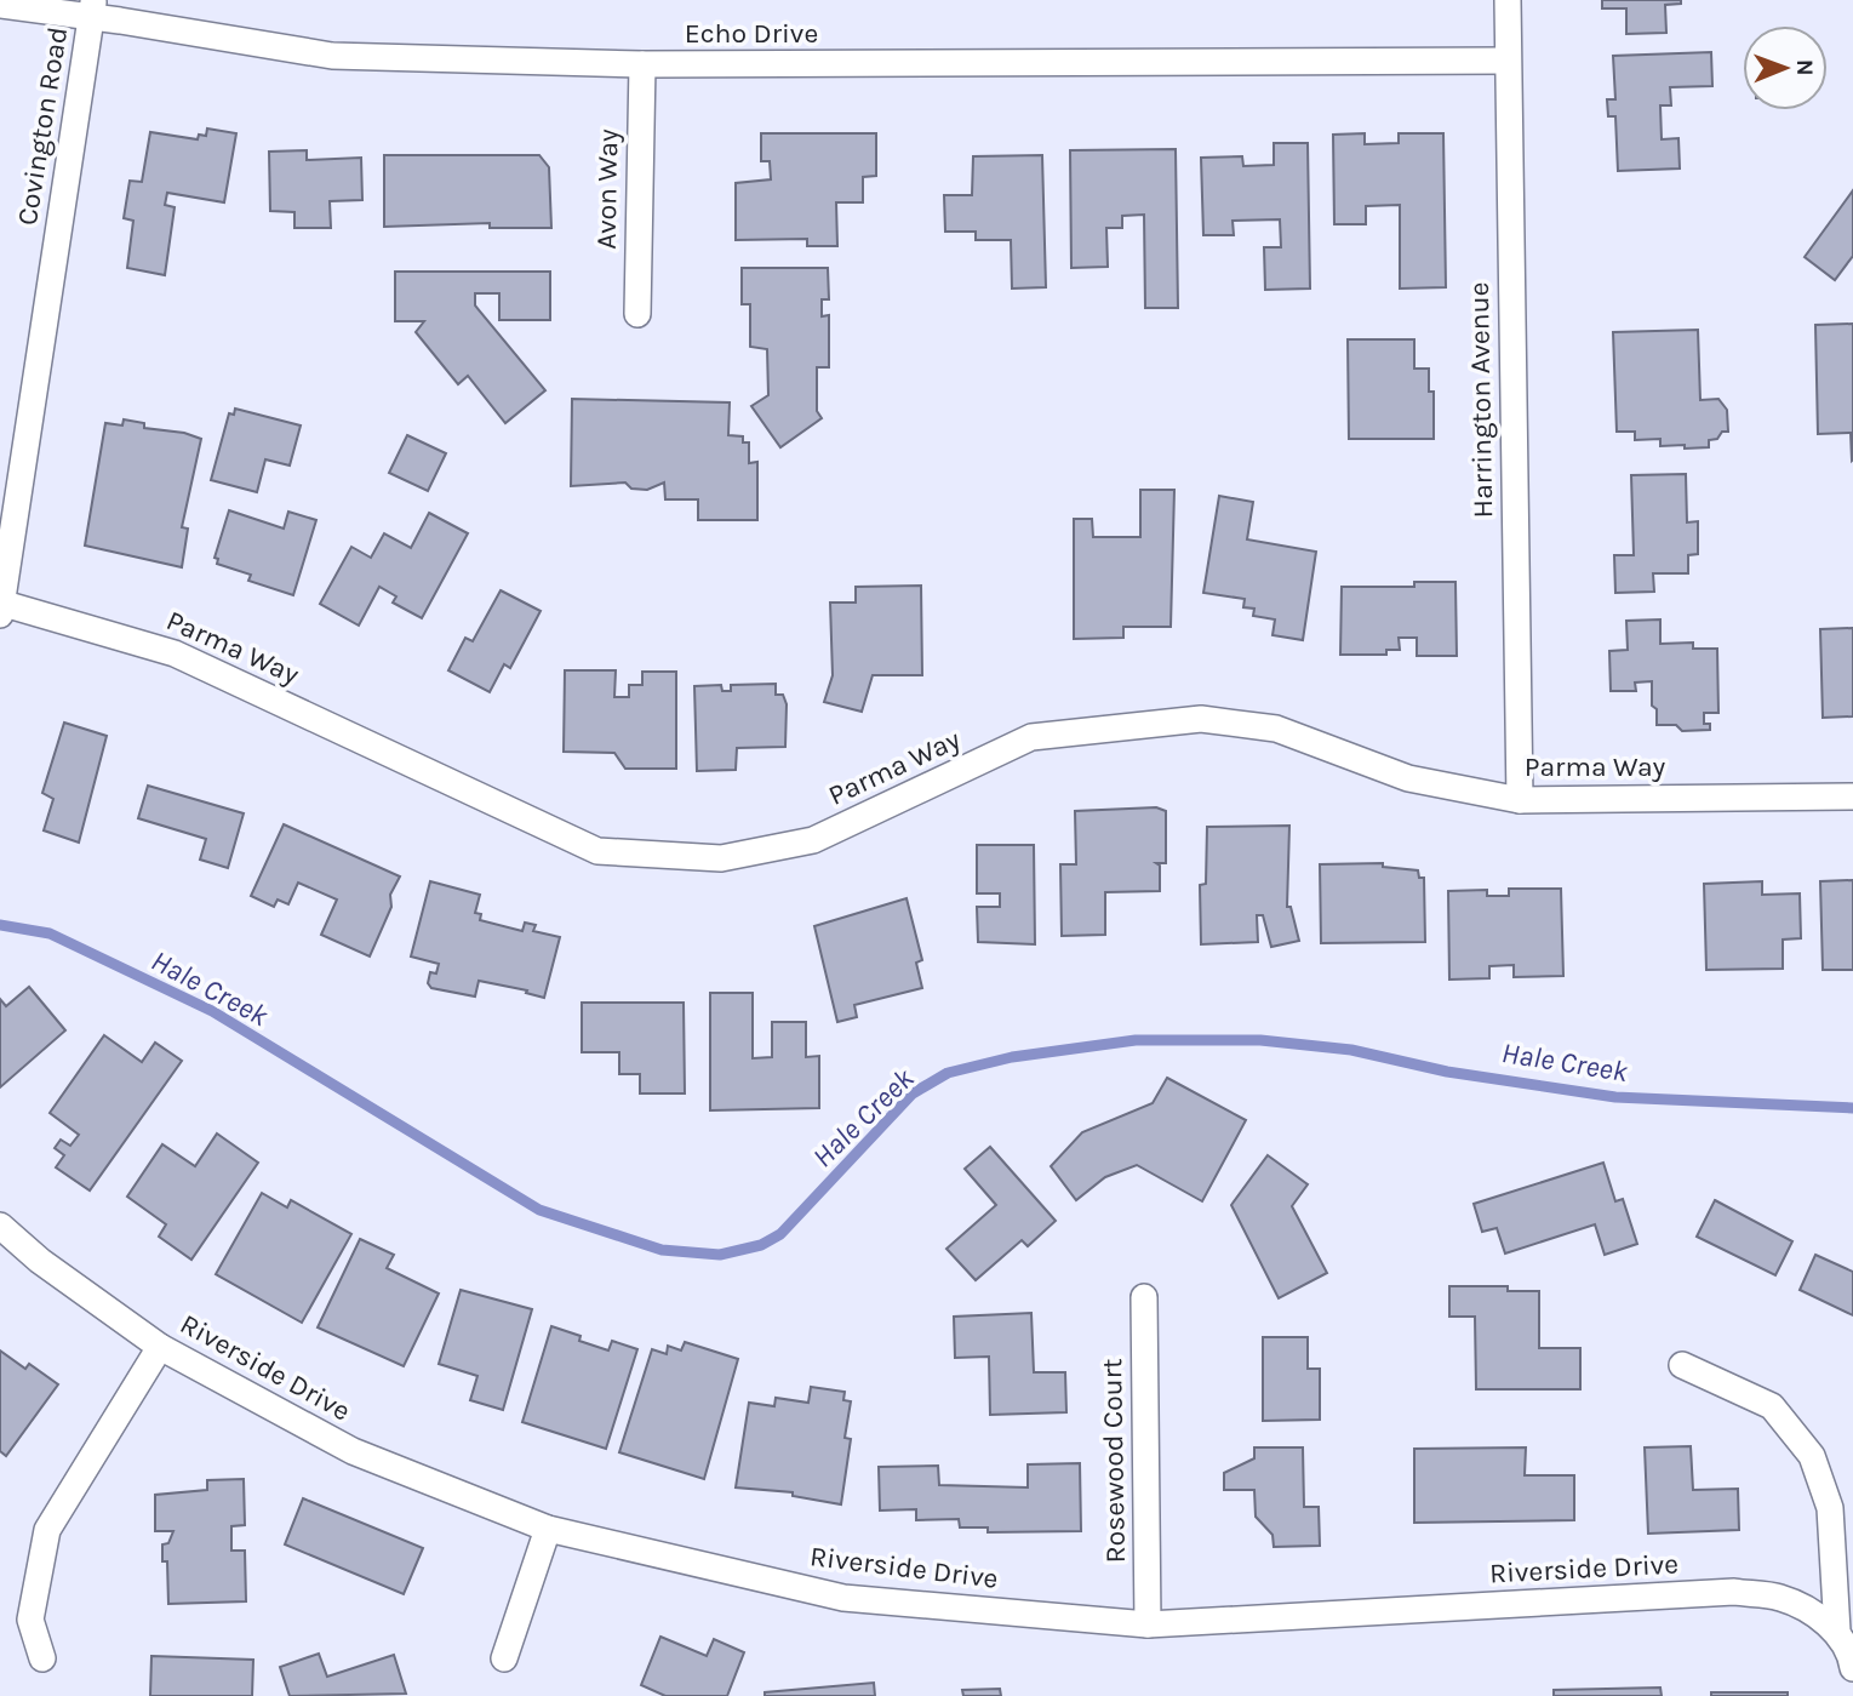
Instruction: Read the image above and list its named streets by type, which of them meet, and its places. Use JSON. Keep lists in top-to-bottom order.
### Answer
{
  "streets": {
    "street": [
      "Echo Drive",
      "Covington Road",
      "Avon Way",
      "Harrington Avenue",
      "Parma Way",
      "Riverside Drive",
      "Rosewood Court"
    ]
  },
  "crossings": [
    ["Echo Drive", "Covington Road"],
    ["Echo Drive", "Avon Way"],
    ["Echo Drive", "Harrington Avenue"],
    ["Covington Road", "Parma Way"],
    ["Harrington Avenue", "Parma Way"],
    ["Riverside Drive", "Rosewood Court"]
  ],
  "water": ["Hale Creek"],
  "north": "right"
}
